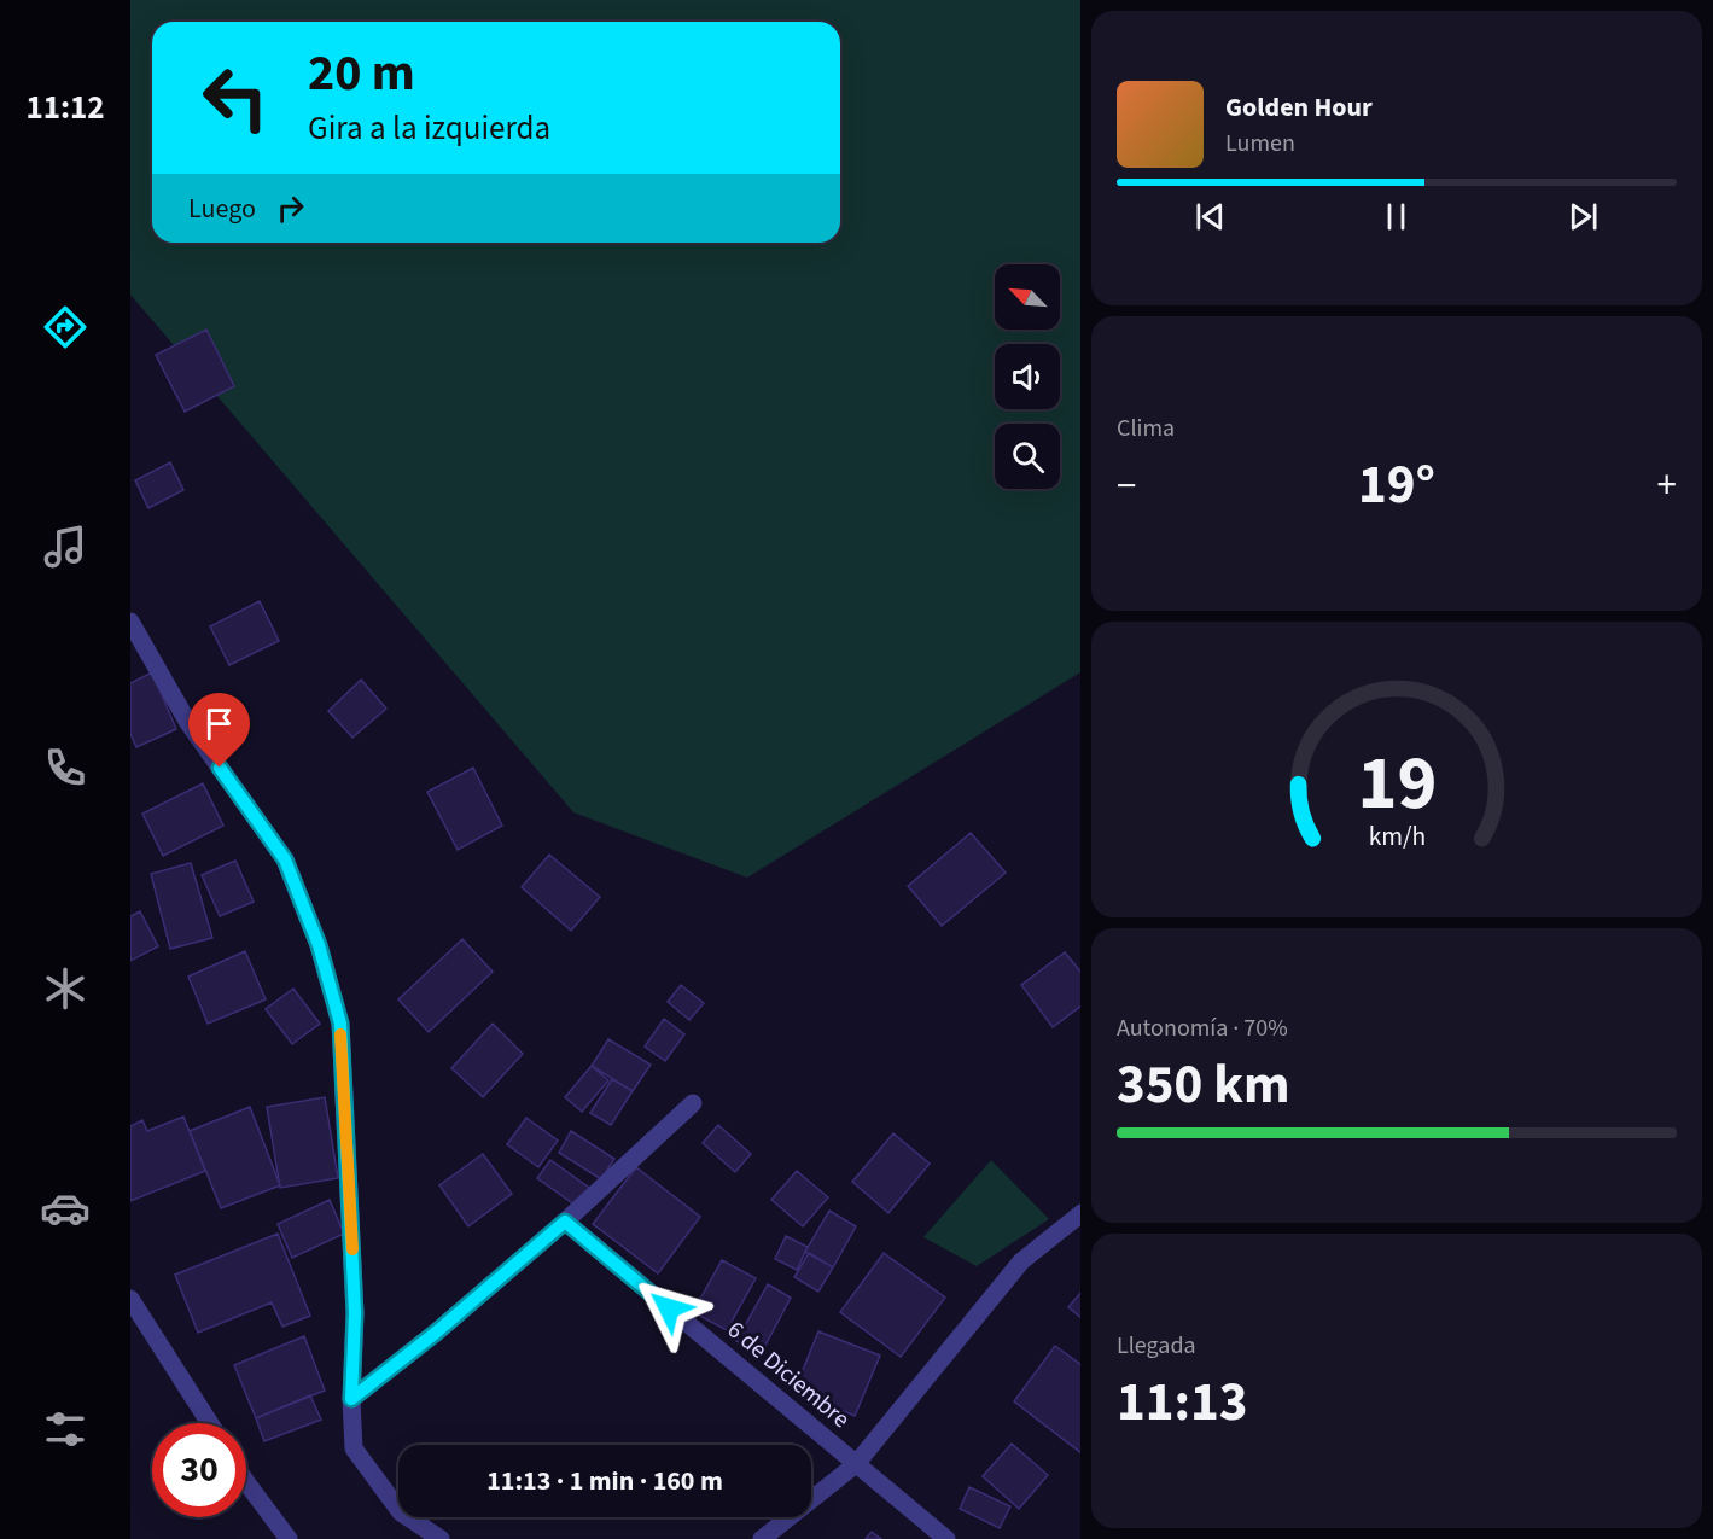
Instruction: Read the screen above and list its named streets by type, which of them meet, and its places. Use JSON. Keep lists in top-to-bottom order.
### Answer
{
  "streets": {
    "street": ["6 de Diciembre"]
  },
  "north": "top left",
  "page": {
    "tabs": "11:12",
    "turn": ["20 m", "Gira a la izquierda"],
    "song": ["Golden Hour", "Lumen"],
    "then": "Luego",
    "tile": [
      "Clima",
      ["Autonomía · 70%", "350 km"],
      ["Llegada", "11:13"]
    ],
    "heat": ["−", "19°", "+"],
    "limit": "30",
    "trip": "11:13 · 1 min · 160 m",
    "gauge": ["19", "km/h"]
  }
}
